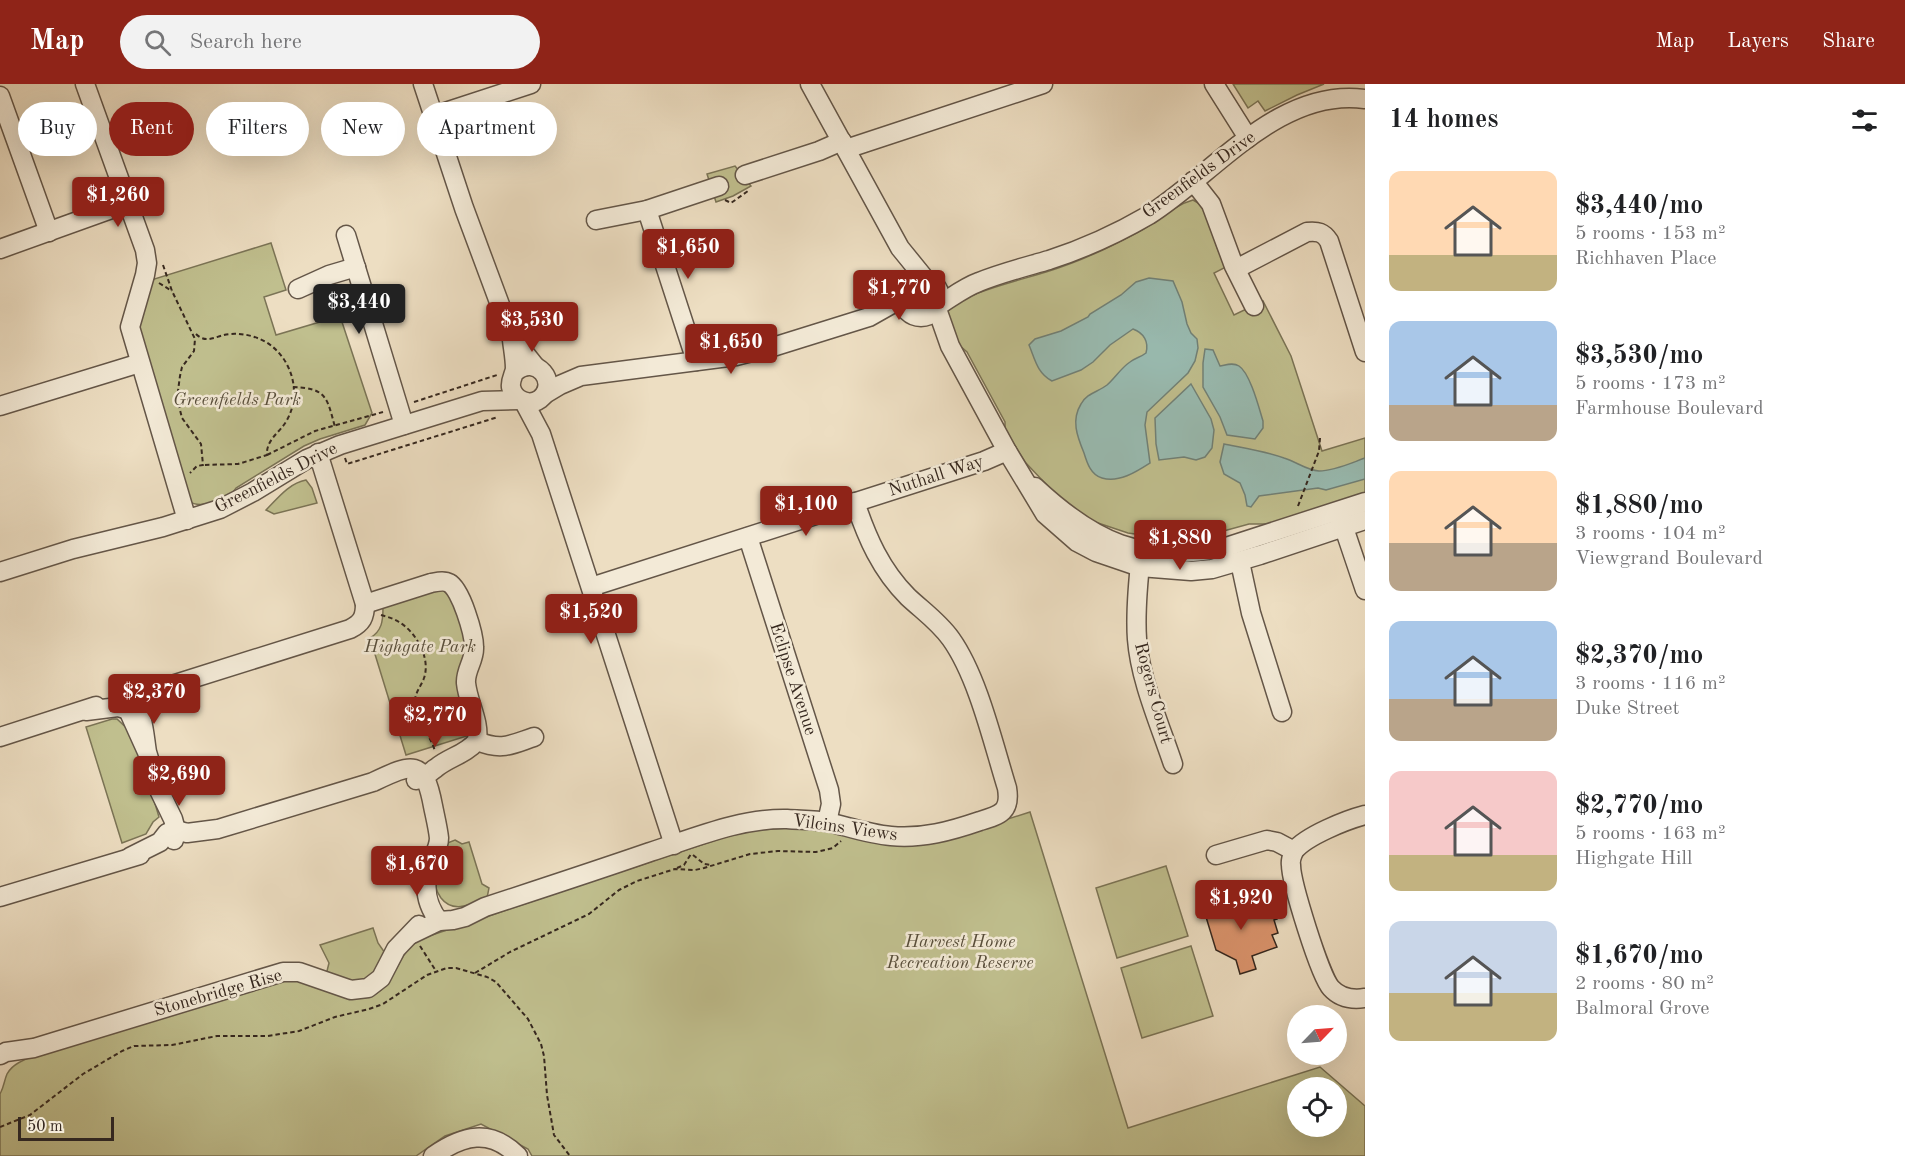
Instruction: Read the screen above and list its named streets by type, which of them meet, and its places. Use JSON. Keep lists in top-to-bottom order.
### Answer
{
  "streets": {
    "street": [
      "Greenfields Drive",
      "Nuthall Way",
      "Eclipse Avenue",
      "Rogers Court",
      "Vilcins Views",
      "Stonebridge Rise"
    ]
  },
  "crossings": [
    ["Nuthall Way", "Eclipse Avenue"],
    ["Nuthall Way", "Vilcins Views"],
    ["Eclipse Avenue", "Vilcins Views"],
    ["Vilcins Views", "Stonebridge Rise"]
  ],
  "parks": ["Greenfields Park", "Highgate Park", "Harvest Home Recreation Reserve"],
  "scale_bar": "50 m",
  "north": "top right",
  "page": {
    "header": "Map",
    "search": "Search here",
    "nav": ["Map", "Layers", "Share"],
    "heading": "14 homes",
    "chip": [
      "Buy",
      "Rent",
      "Filters",
      "New",
      "Apartment"
    ],
    "list": [
      {
        "name": "$3,440/mo",
        "note": "5 rooms · 153 m² · Richhaven Place"
      },
      {
        "name": "$3,530/mo",
        "note": "5 rooms · 173 m² · Farmhouse Boulevard"
      },
      {
        "name": "$1,880/mo",
        "note": "3 rooms · 104 m² · Viewgrand Boulevard"
      },
      {
        "name": "$2,370/mo",
        "note": "3 rooms · 116 m² · Duke Street"
      },
      {
        "name": "$2,770/mo",
        "note": "5 rooms · 163 m² · Highgate Hill"
      },
      {
        "name": "$1,670/mo",
        "note": "2 rooms · 80 m² · Balmoral Grove"
      }
    ],
    "price": [
      "$1,260",
      "$1,650",
      "$1,770",
      "$3,440",
      "$3,530",
      "$1,650",
      "$1,100",
      "$1,880",
      "$1,520",
      "$2,370",
      "$2,770",
      "$2,690",
      "$1,670",
      "$1,920"
    ],
    "scale": "50 m"
  }
}
